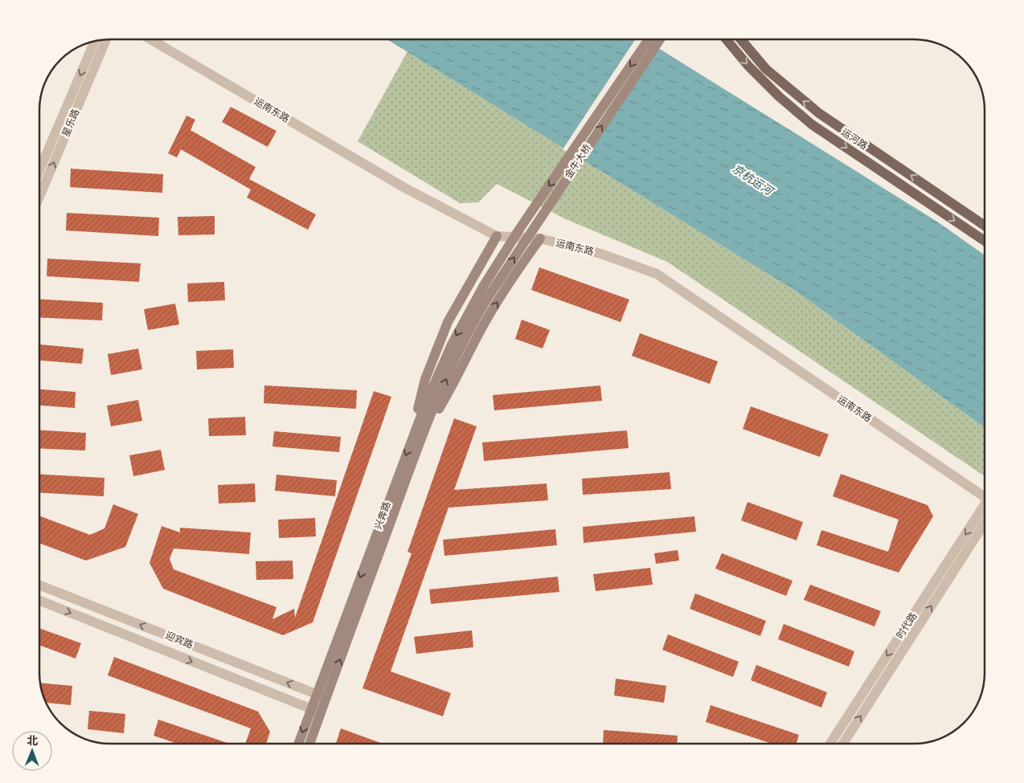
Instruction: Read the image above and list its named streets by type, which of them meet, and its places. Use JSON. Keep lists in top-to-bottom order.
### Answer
{
  "streets": {
    "main road": ["运河路", "金牛大桥", "兴奔路"],
    "street": [
      "运南东路",
      "星乐路",
      "时代路",
      "迎宾路"
    ]
  },
  "crossings": [
    ["金牛大桥", "兴奔路"],
    ["兴奔路", "迎宾路"]
  ],
  "water": ["京杭运河"],
  "north": "top"
}
